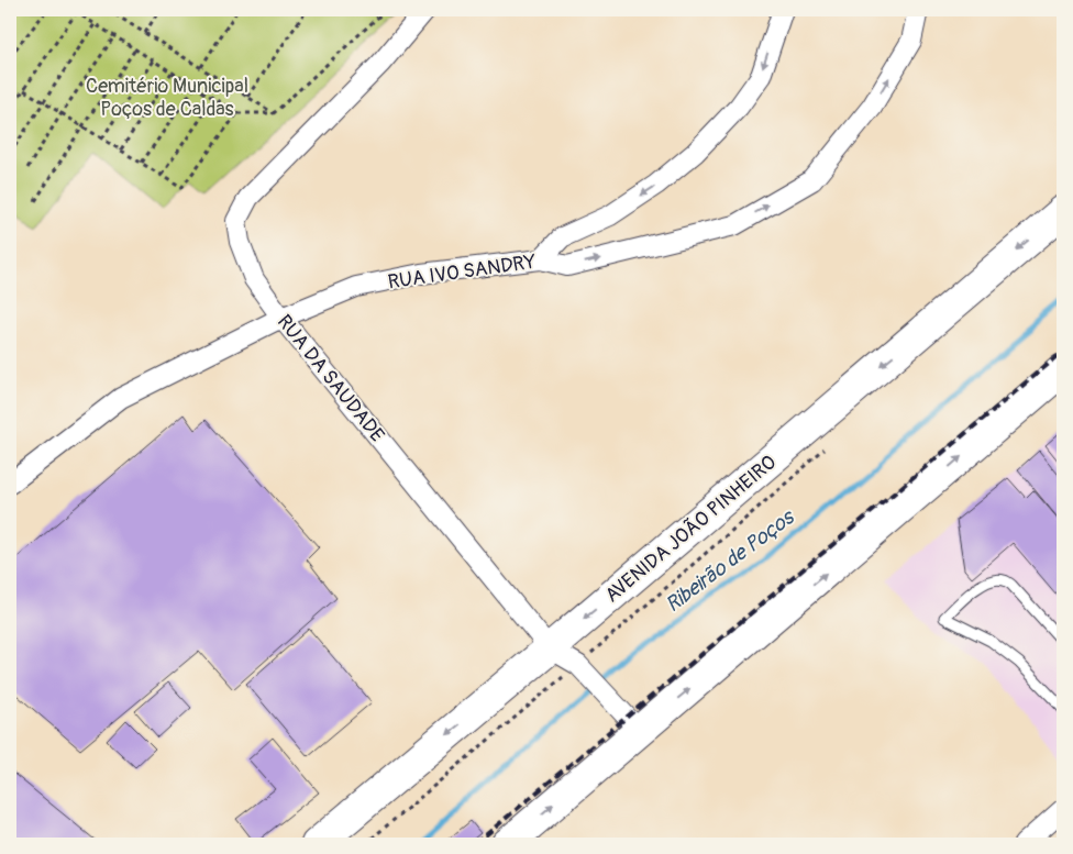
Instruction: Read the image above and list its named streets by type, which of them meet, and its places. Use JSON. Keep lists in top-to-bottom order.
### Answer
{
  "streets": {
    "main road": ["AVENIDA JOÃO PINHEIRO"],
    "street": ["RUA IVO SANDRY", "RUA DA SAUDADE"]
  },
  "crossings": [
    ["RUA IVO SANDRY", "RUA DA SAUDADE"],
    ["RUA DA SAUDADE", "AVENIDA JOÃO PINHEIRO"]
  ],
  "water": ["Ribeirão de Poços"],
  "parks": ["Cemitério Municipal Poços de Caldas"]
}
